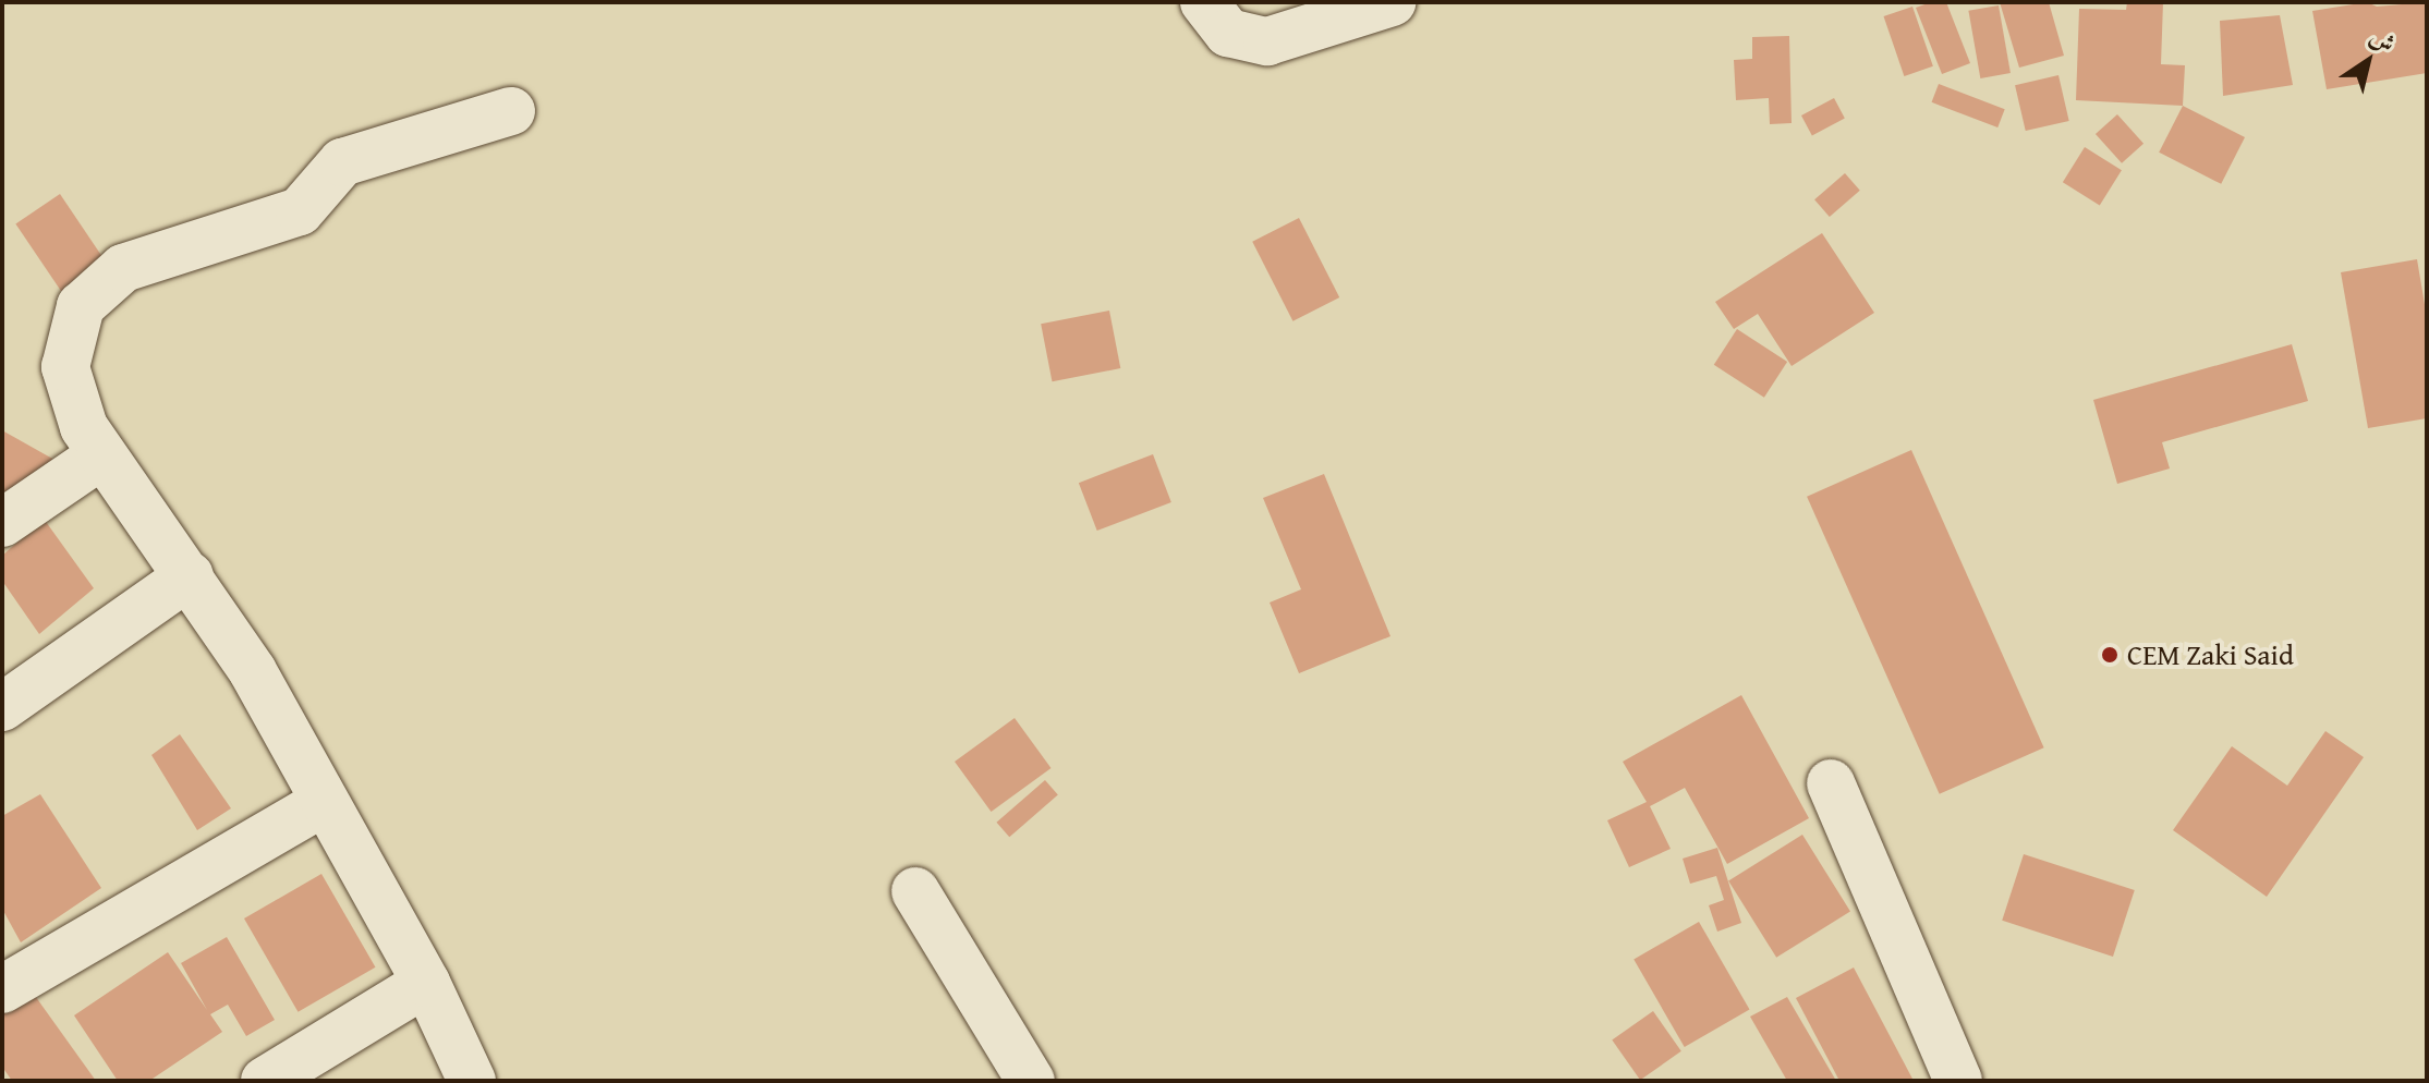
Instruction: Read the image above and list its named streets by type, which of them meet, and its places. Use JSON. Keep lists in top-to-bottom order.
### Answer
{
  "places": ["CEM Zaki Said"],
  "north": "top right"
}
